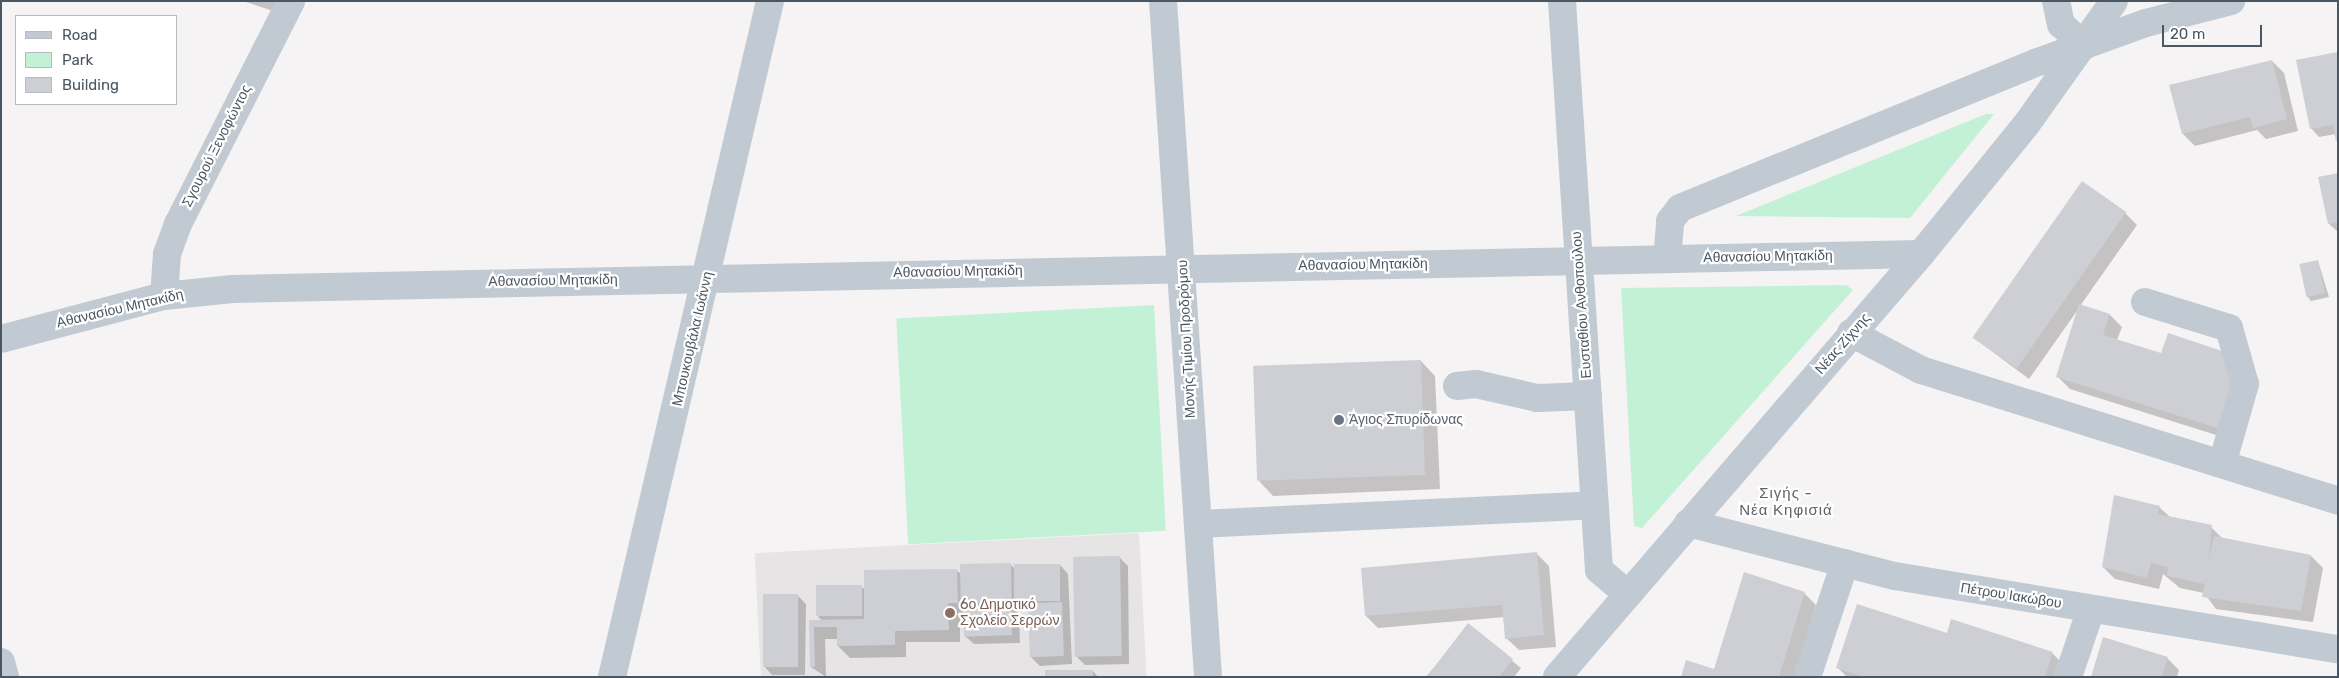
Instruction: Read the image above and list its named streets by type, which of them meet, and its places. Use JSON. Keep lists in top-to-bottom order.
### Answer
{
  "streets": {
    "street": [
      "Σγουρού Ξενοφώντος",
      "Αθανασίου Μητακίδη",
      "Ευσταθίου Ανθοπούλου",
      "Μπουκουβάλα Ιωάννη",
      "Μονής Τιμίου Προδρόμου",
      "Νέας Ζίχνης",
      "Πέτρου Ιακώβου"
    ]
  },
  "crossings": [
    ["Σγουρού Ξενοφώντος", "Αθανασίου Μητακίδη"],
    ["Αθανασίου Μητακίδη", "Ευσταθίου Ανθοπούλου"],
    ["Αθανασίου Μητακίδη", "Μπουκουβάλα Ιωάννη"],
    ["Αθανασίου Μητακίδη", "Μονής Τιμίου Προδρόμου"],
    ["Αθανασίου Μητακίδη", "Νέας Ζίχνης"],
    ["Ευσταθίου Ανθοπούλου", "Νέας Ζίχνης"],
    ["Νέας Ζίχνης", "Πέτρου Ιακώβου"]
  ],
  "districts": ["Σιγής - Νέα Κηφισιά"],
  "places": ["Άγιος Σπυρίδωνας", "6ο Δημοτικό Σχολείο Σερρών"],
  "legend": ["Road", "Park", "Building"],
  "scale_bar": "20 m"
}
